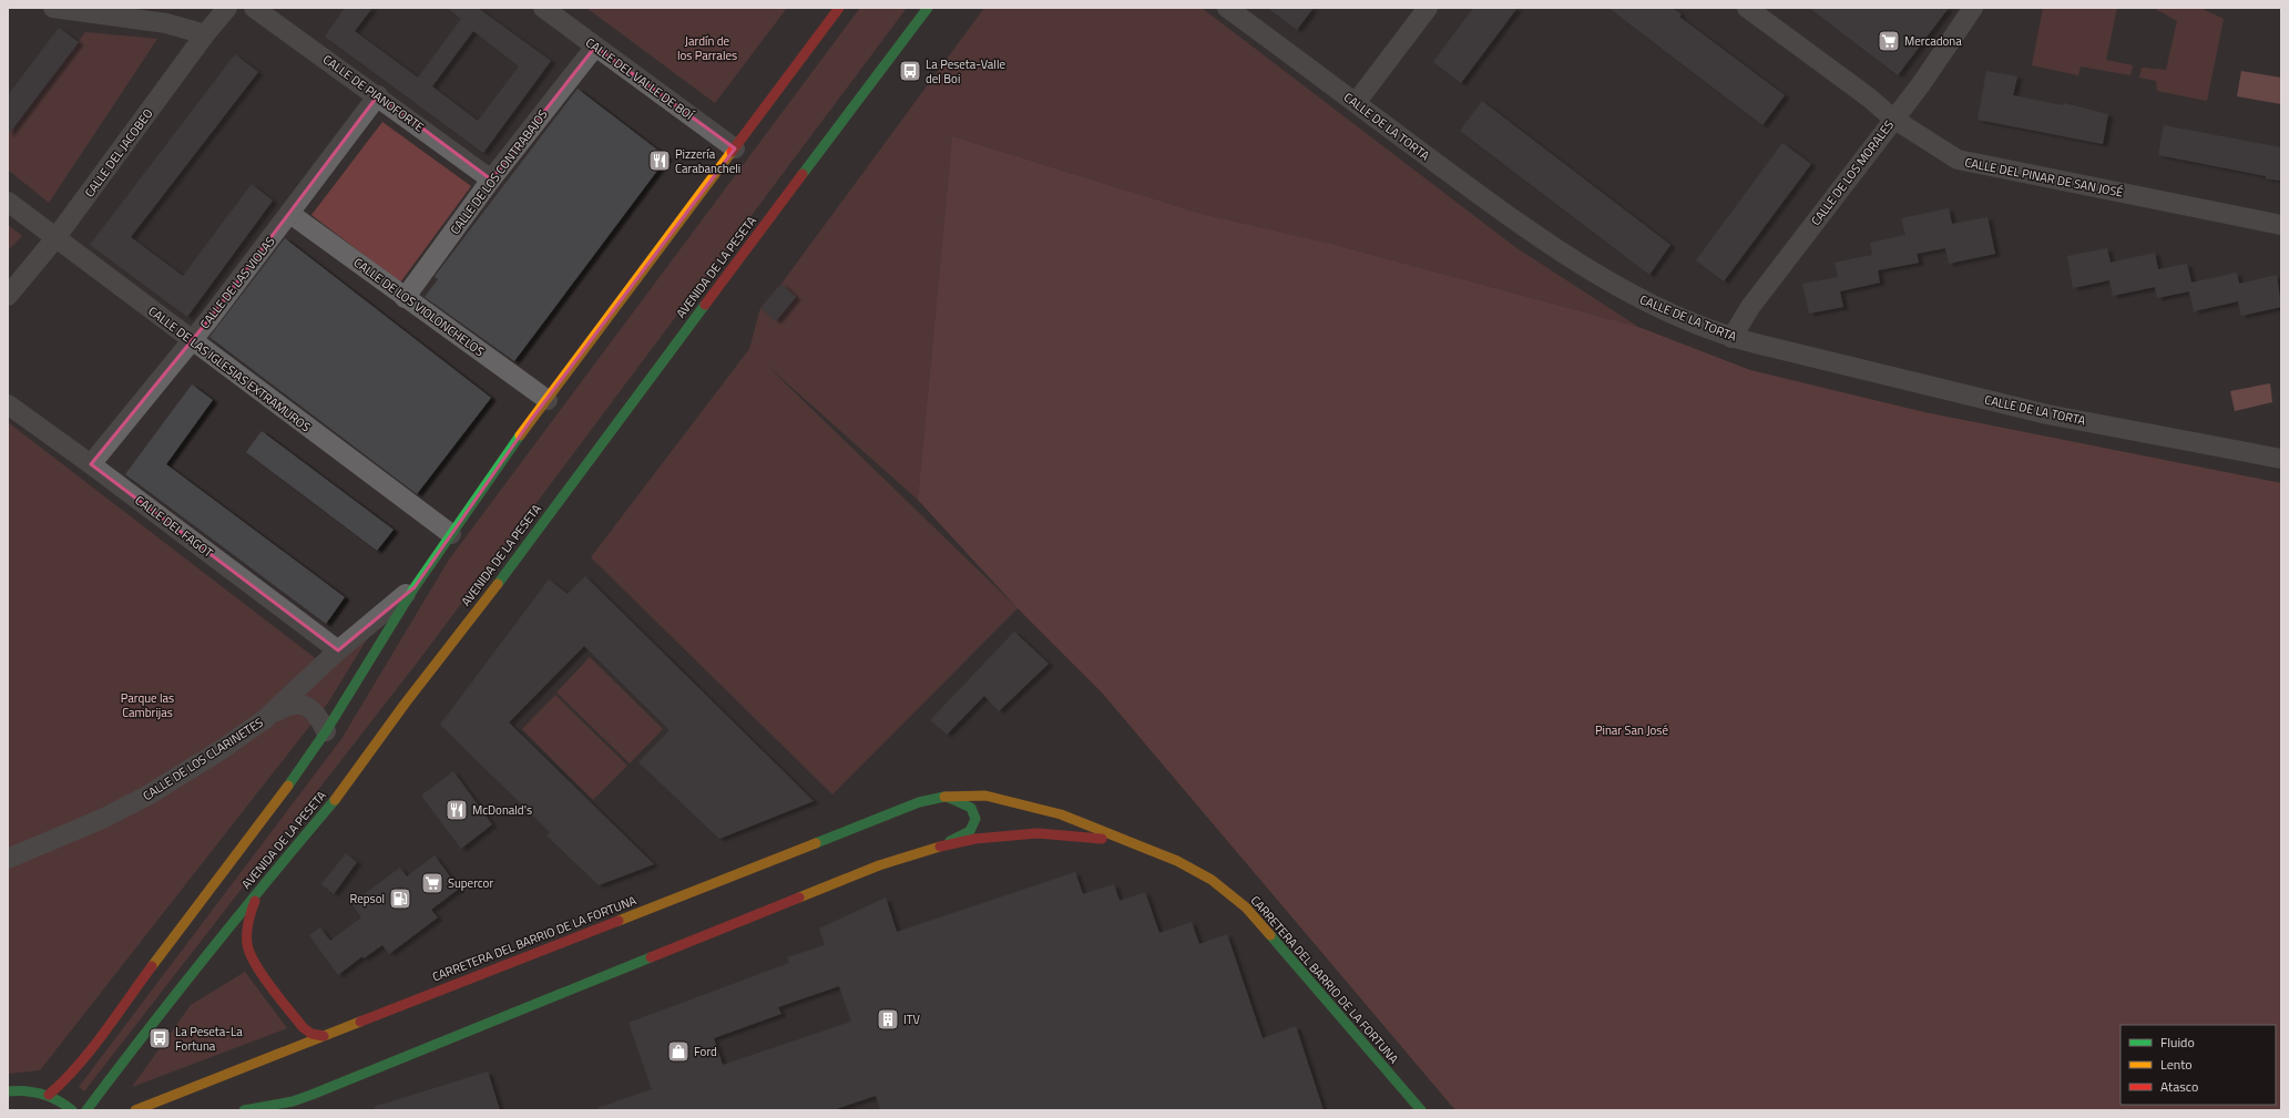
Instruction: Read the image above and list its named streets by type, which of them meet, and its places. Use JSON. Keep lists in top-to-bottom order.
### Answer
{
  "streets": {
    "street": [
      "CALLE DEL VALLE DE BOÍ",
      "CALLE DE PIANOFORTE",
      "CALLE DE LA TORTA",
      "CALLE DEL JACOBEO",
      "CALLE DE LOS CONTRABAJOS",
      "CALLE DE LOS MORALES",
      "CALLE DEL PINAR DE SAN JOSÉ",
      "AVENIDA DE LA PESETA",
      "CALLE DE LAS VIOLAS",
      "CALLE DE LOS VIOLONCHELOS",
      "CALLE DE LAS IGLESIAS EXTRAMUROS",
      "CALLE DEL FAGOT",
      "CALLE DE LOS CLARINETES",
      "CARRETERA DEL BARRIO DE LA FORTUNA"
    ]
  },
  "crossings": [
    ["CALLE DEL VALLE DE BOÍ", "CALLE DE LOS CONTRABAJOS"],
    ["CALLE DE PIANOFORTE", "CALLE DE LOS CONTRABAJOS"],
    ["CALLE DE PIANOFORTE", "CALLE DE LAS VIOLAS"],
    ["CALLE DE LA TORTA", "CALLE DE LOS MORALES"],
    ["CALLE DEL JACOBEO", "CALLE DE LAS IGLESIAS EXTRAMUROS"],
    ["CALLE DE LOS CONTRABAJOS", "CALLE DE LOS VIOLONCHELOS"],
    ["CALLE DE LOS MORALES", "CALLE DEL PINAR DE SAN JOSÉ"],
    ["CALLE DE LAS VIOLAS", "CALLE DE LOS VIOLONCHELOS"],
    ["CALLE DE LAS VIOLAS", "CALLE DE LAS IGLESIAS EXTRAMUROS"],
    ["CALLE DE LAS VIOLAS", "CALLE DEL FAGOT"],
    ["CALLE DEL FAGOT", "CALLE DE LOS CLARINETES"]
  ],
  "parks": ["Jardín de los Parrales", "Parque las Cambrijas", "Pinar San José"],
  "places": {
    "supermarket": ["Mercadona", "Supercor"],
    "bus stop": ["La Peseta-Valle del Boi", "La Peseta-La Fortuna"],
    "restaurant": ["Pizzería Carabancheli", "McDonald's"],
    "fuel station": ["Repsol"],
    "building": ["ITV"],
    "shop": ["Ford"]
  },
  "legend": ["Fluido", "Lento", "Atasco"]
}
